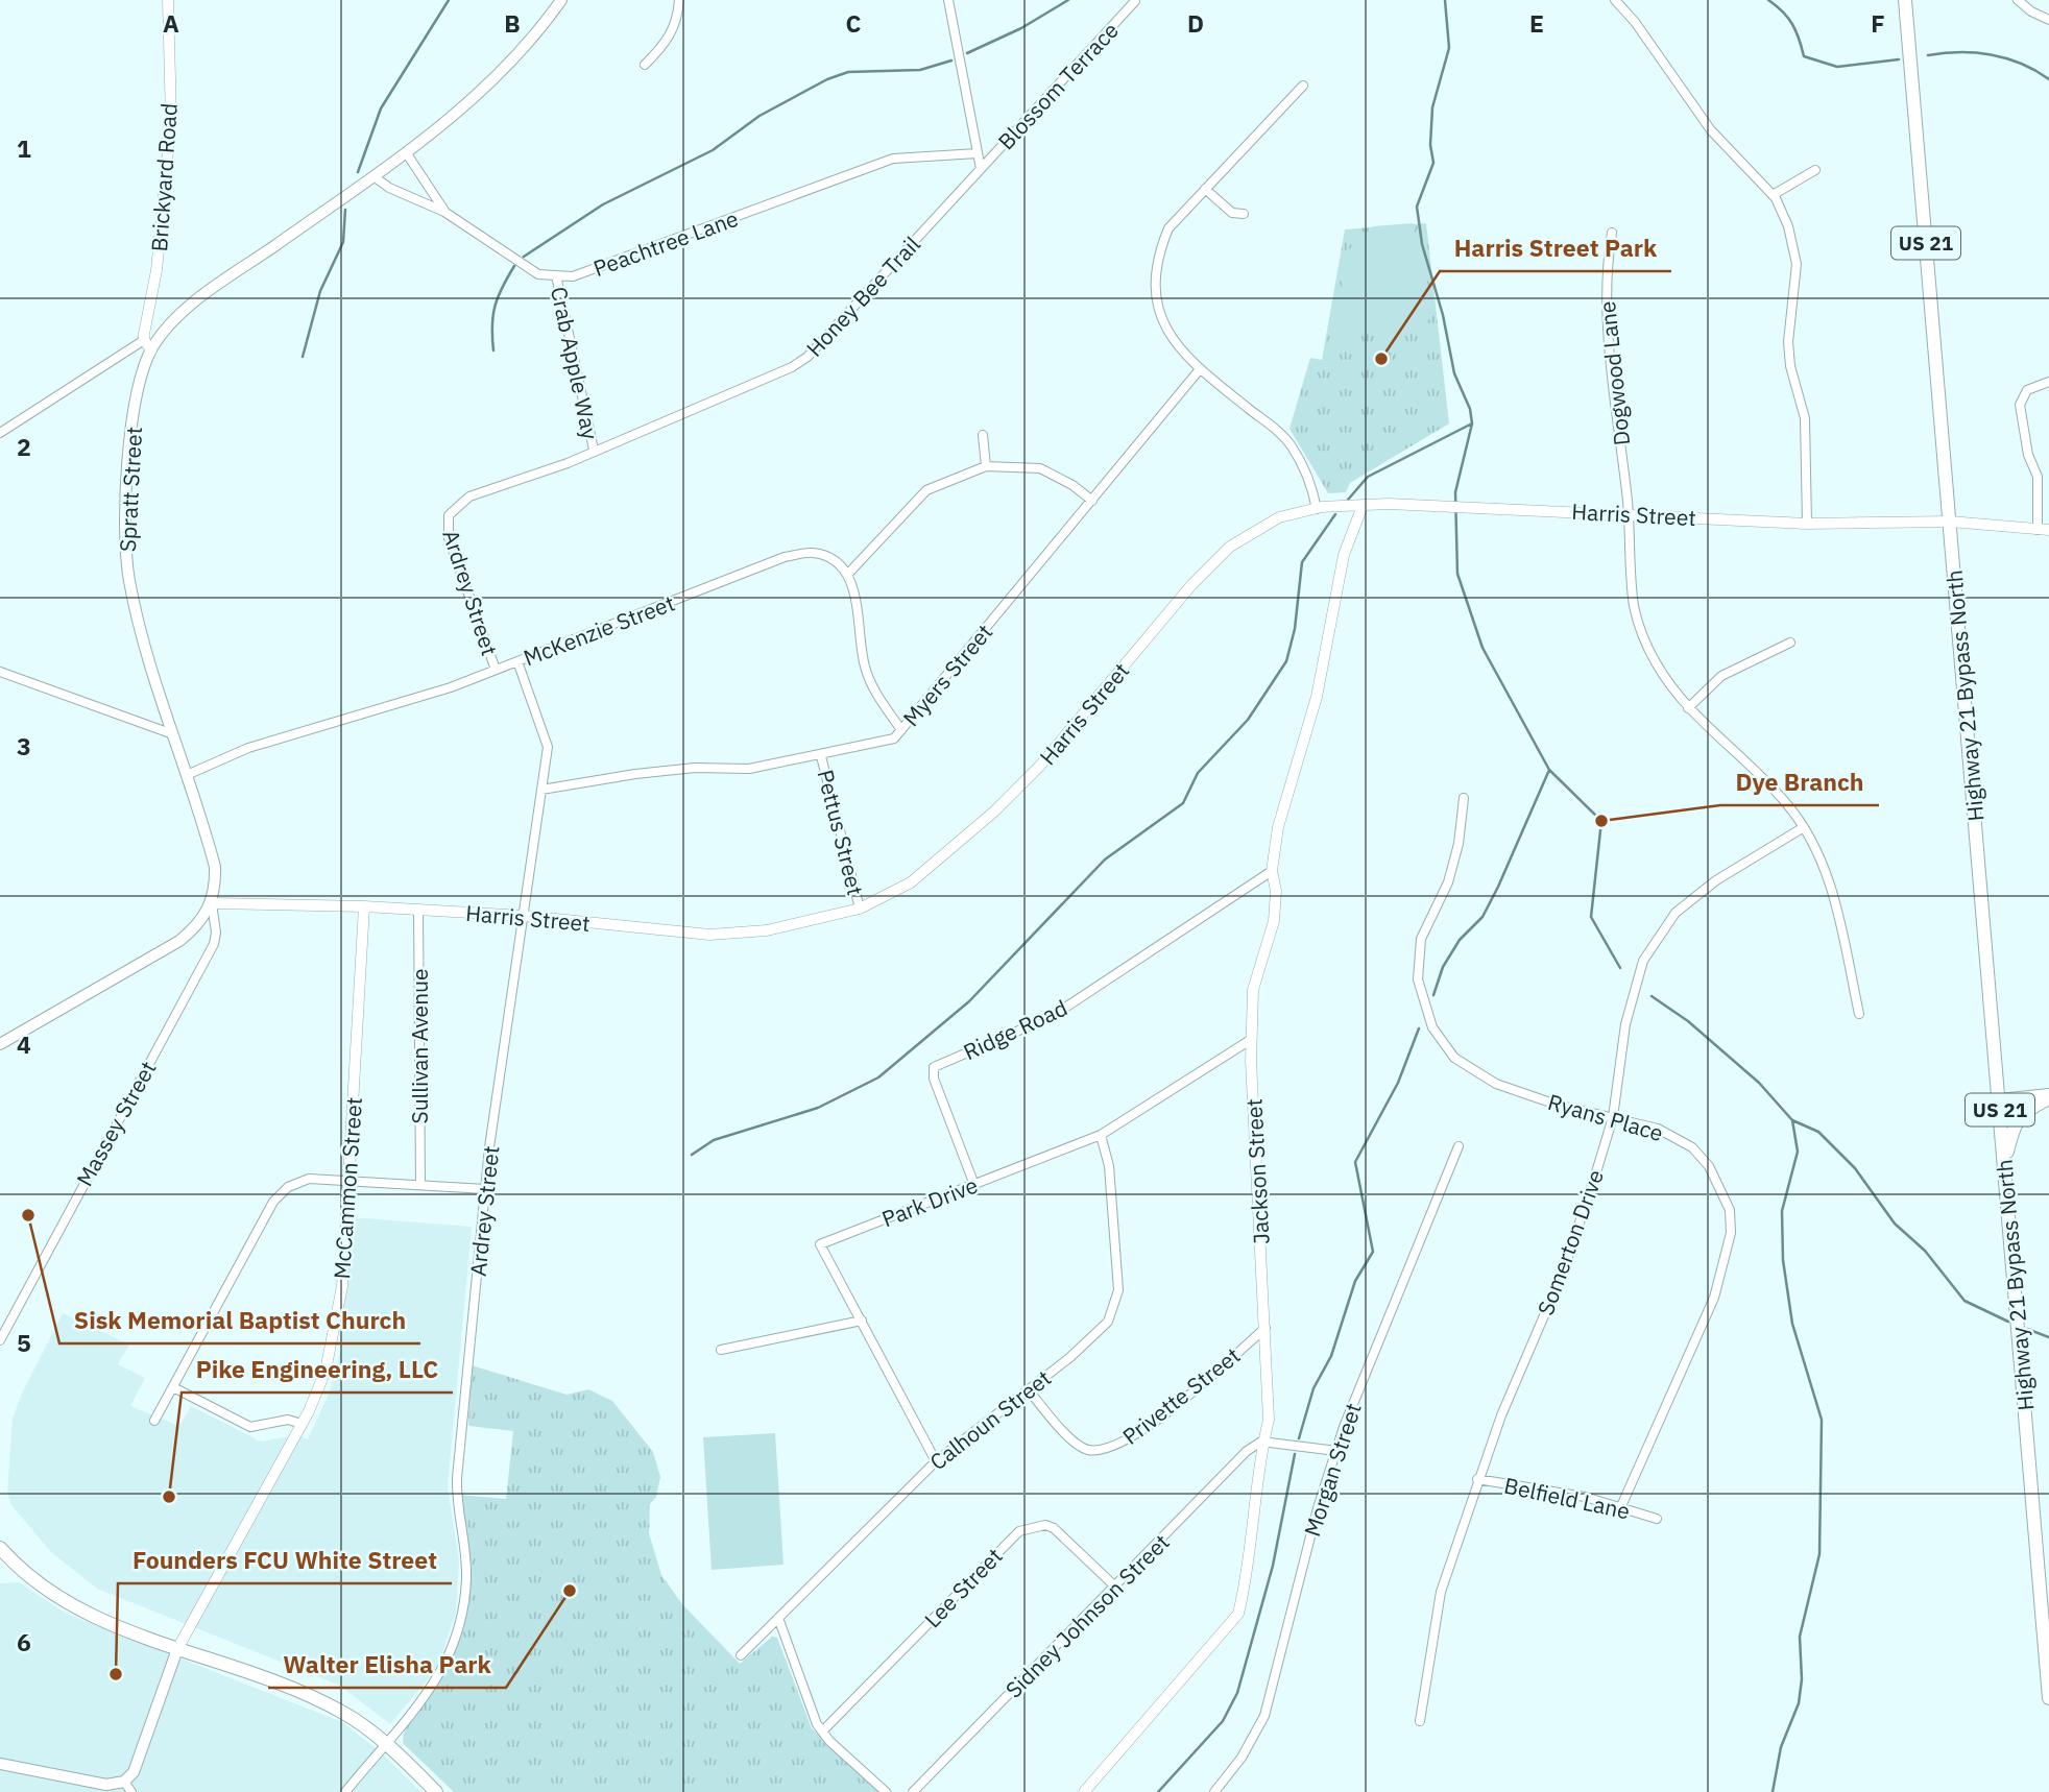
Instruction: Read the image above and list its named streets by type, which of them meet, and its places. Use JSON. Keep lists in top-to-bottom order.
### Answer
{
  "streets": {
    "main road": ["US 21", "Spratt Street", "Highway 21 Bypass North"],
    "street": [
      "Blossom Terrace",
      "Brickyard Road",
      "Peachtree Lane",
      "Honey Bee Trail",
      "Crab Apple Way",
      "Dogwood Lane",
      "Harris Street",
      "Ardrey Street",
      "McKenzie Street",
      "Myers Street",
      "Pettus Street",
      "Ridge Road",
      "Sullivan Avenue",
      "Ryans Place",
      "Massey Street",
      "Jackson Street",
      "McCammon Street",
      "Park Drive",
      "Somerton Drive",
      "Privette Street",
      "Calhoun Street",
      "Morgan Street",
      "Belfield Lane",
      "Lee Street",
      "Sidney Johnson Street"
    ]
  },
  "crossings": [
    ["Blossom Terrace", "Honey Bee Trail"],
    ["Peachtree Lane", "Crab Apple Way"],
    ["Peachtree Lane", "Spratt Street"],
    ["US 21", "Harris Street"],
    ["US 21", "Highway 21 Bypass North"],
    ["Honey Bee Trail", "Crab Apple Way"],
    ["Honey Bee Trail", "Ardrey Street"],
    ["Dogwood Lane", "Harris Street"],
    ["Dogwood Lane", "Somerton Drive"],
    ["Spratt Street", "Harris Street"],
    ["Spratt Street", "McKenzie Street"],
    ["Spratt Street", "Massey Street"],
    ["Harris Street", "Ardrey Street"],
    ["Harris Street", "Highway 21 Bypass North"],
    ["Harris Street", "Pettus Street"],
    ["Harris Street", "Sullivan Avenue"],
    ["Harris Street", "Massey Street"],
    ["Harris Street", "Jackson Street"],
    ["Harris Street", "McCammon Street"],
    ["Ardrey Street", "McKenzie Street"],
    ["Ardrey Street", "Myers Street"],
    ["Myers Street", "Pettus Street"],
    ["Ridge Road", "Jackson Street"],
    ["Ridge Road", "Park Drive"],
    ["Ryans Place", "Somerton Drive"],
    ["Ryans Place", "Belfield Lane"],
    ["Jackson Street", "Park Drive"],
    ["Jackson Street", "Privette Street"],
    ["Jackson Street", "Sidney Johnson Street"],
    ["Park Drive", "Calhoun Street"],
    ["Somerton Drive", "Belfield Lane"],
    ["Privette Street", "Calhoun Street"],
    ["Lee Street", "Sidney Johnson Street"]
  ],
  "places": [
    "Harris Street Park",
    "Dye Branch",
    "Sisk Memorial Baptist Church",
    "Pike Engineering, LLC",
    "Walter Elisha Park",
    "Founders FCU White Street"
  ],
  "grid": {
    "columns": [
      "A",
      "B",
      "C",
      "D",
      "E",
      "F"
    ],
    "rows": [
      "1",
      "2",
      "3",
      "4",
      "5",
      "6"
    ]
  }
}
